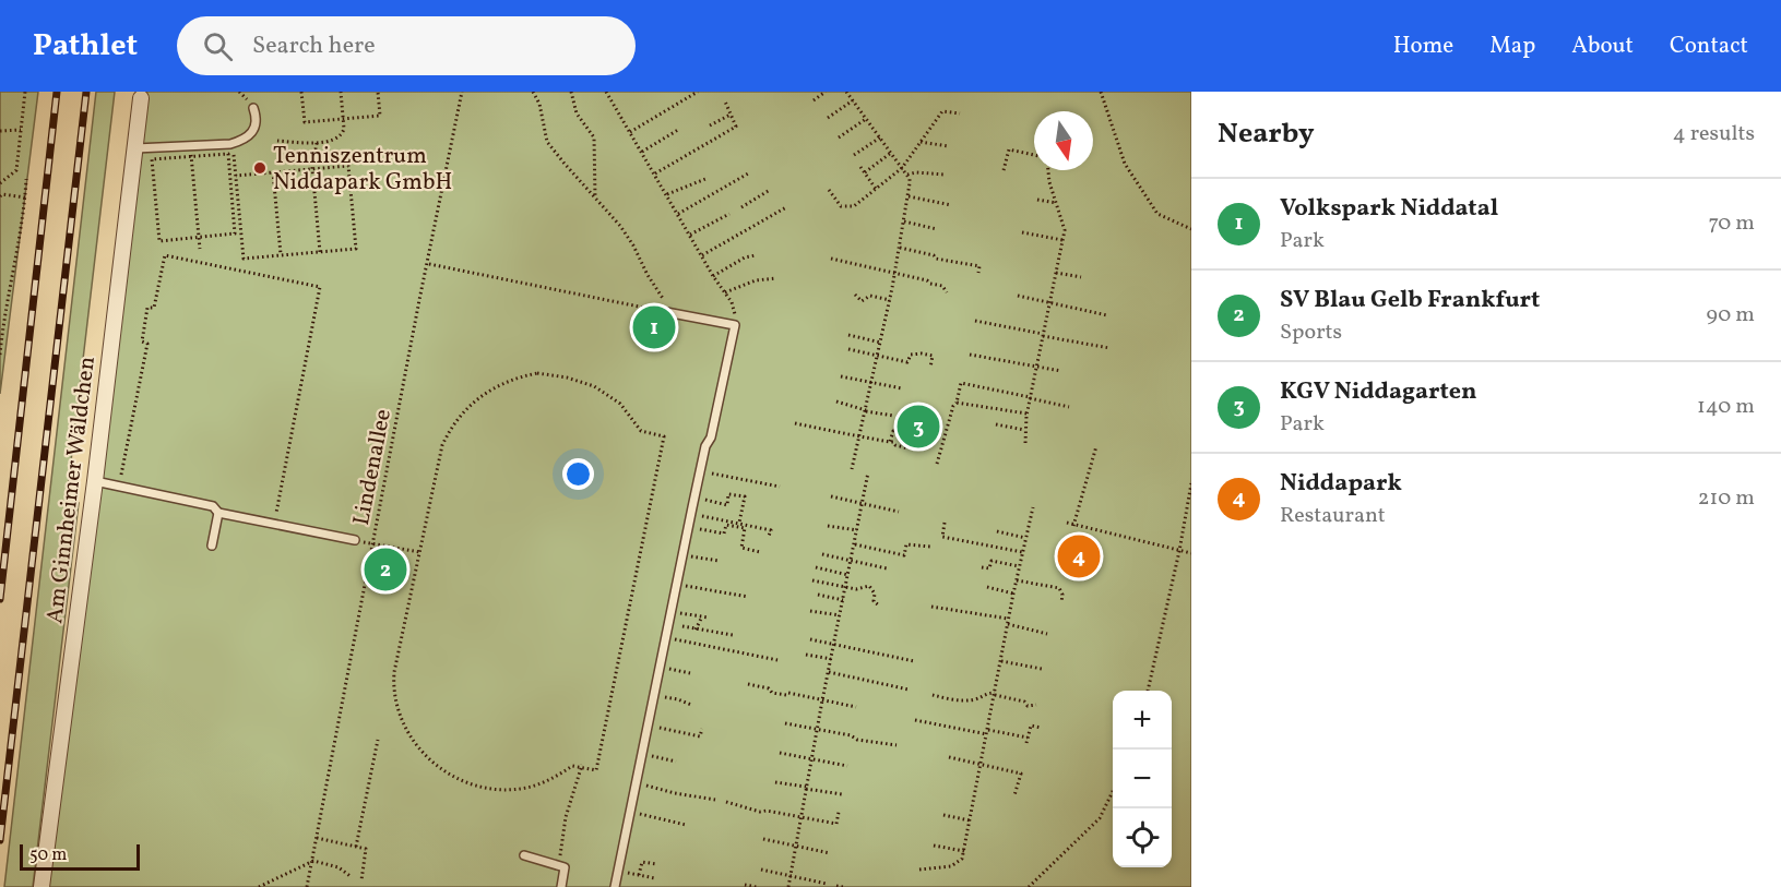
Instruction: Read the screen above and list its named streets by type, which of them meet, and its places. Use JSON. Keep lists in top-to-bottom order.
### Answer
{
  "streets": {
    "street": ["Am Ginnheimer Wäldchen"],
    "path": ["Lindenallee"]
  },
  "places": ["Tenniszentrum Niddapark GmbH"],
  "scale_bar": "50 m",
  "north": "bottom",
  "page": {
    "header": "Pathlet",
    "search": "Search here",
    "nav": [
      "Home",
      "Map",
      "About",
      "Contact"
    ],
    "heading": ["Nearby", "4 results"],
    "list": [
      {
        "mark": "1",
        "name": "Volkspark Niddatal",
        "note": "Park",
        "value": "70 m"
      },
      {
        "mark": "2",
        "name": "SV Blau Gelb Frankfurt",
        "note": "Sports",
        "value": "90 m"
      },
      {
        "mark": "3",
        "name": "KGV Niddagarten",
        "note": "Park",
        "value": "140 m"
      },
      {
        "mark": "4",
        "name": "Niddapark",
        "note": "Restaurant",
        "value": "210 m"
      }
    ],
    "pins": [
      "1",
      "3",
      "4",
      "2"
    ],
    "map_buttons": ["+", "−"],
    "scale": "50 m"
  }
}
